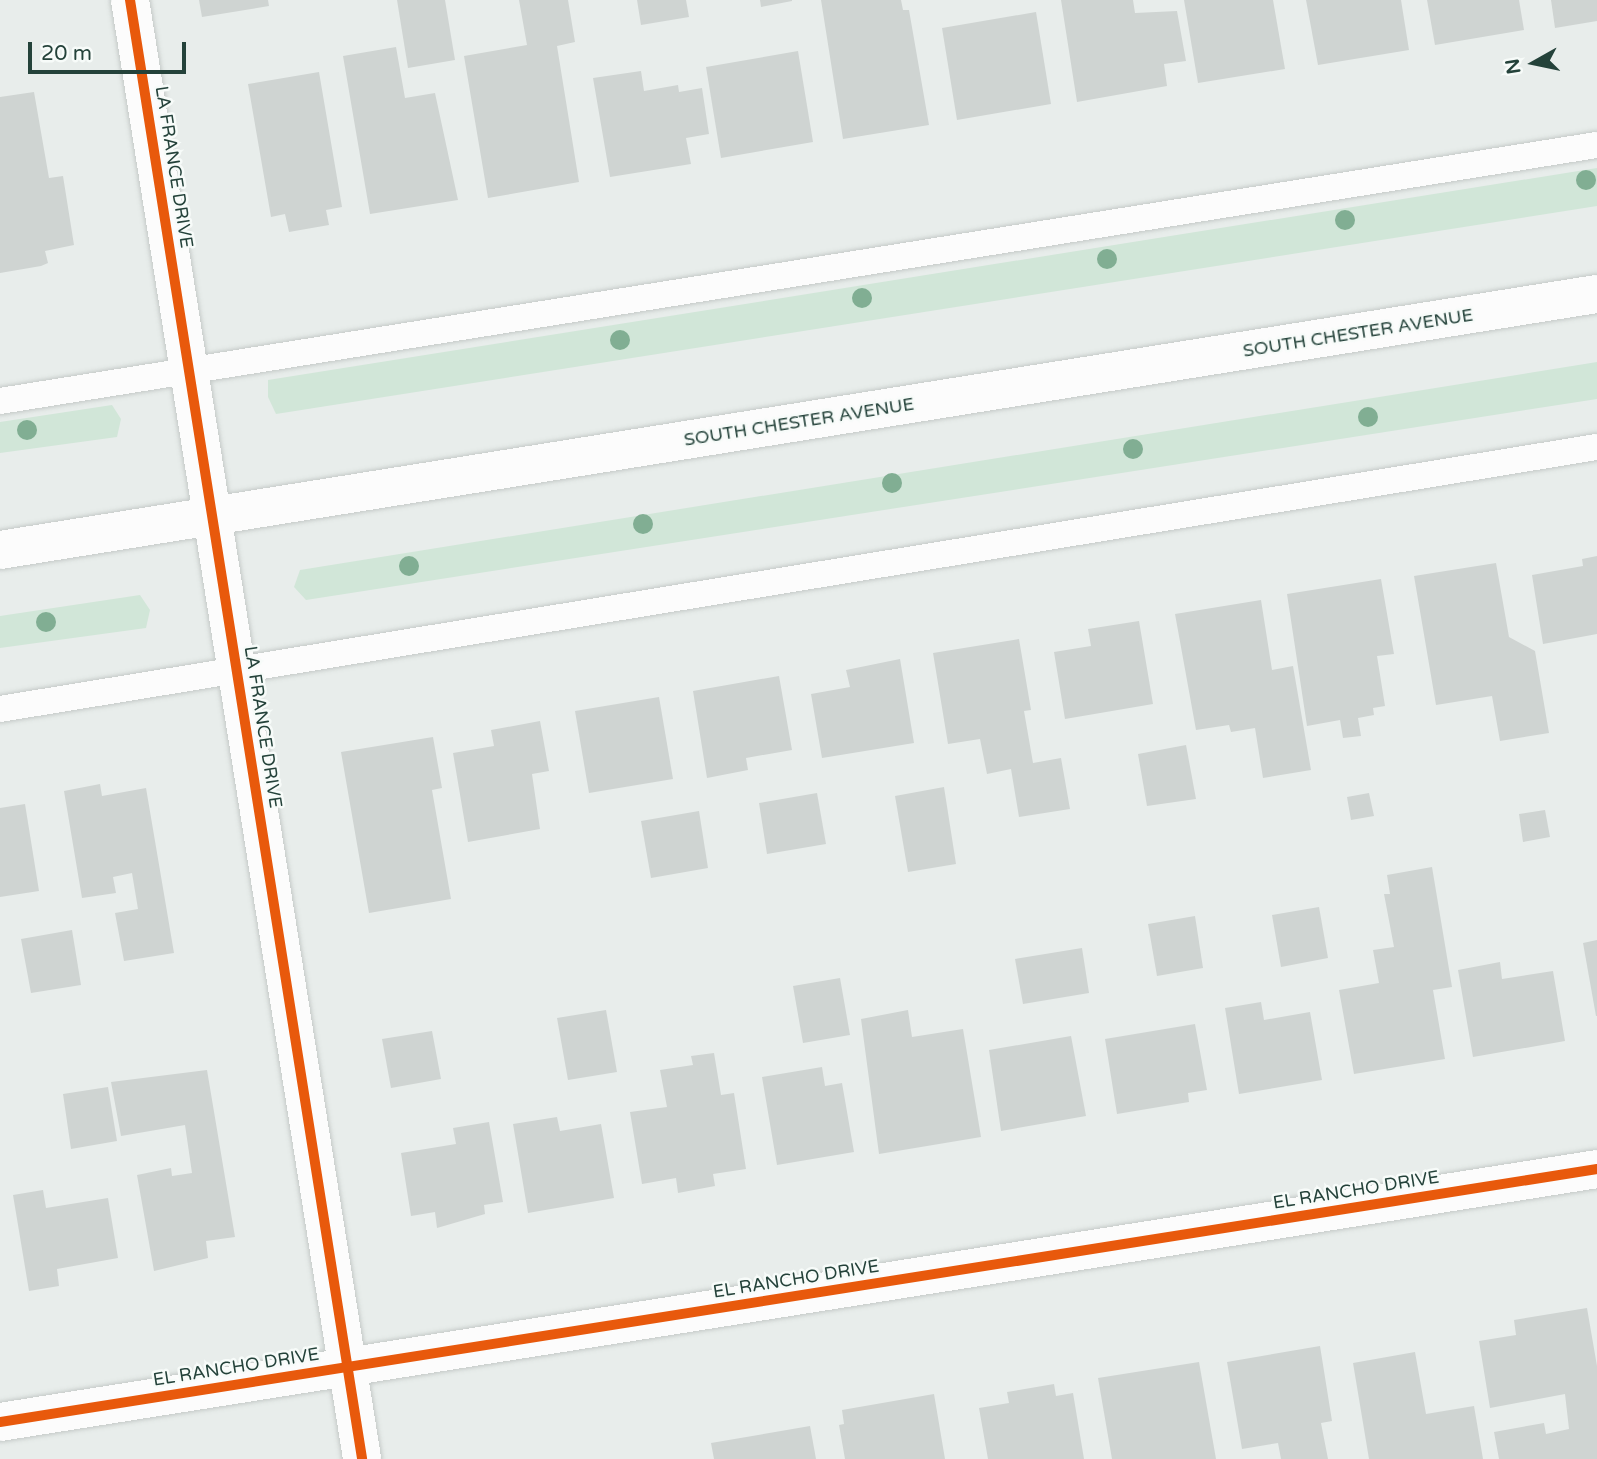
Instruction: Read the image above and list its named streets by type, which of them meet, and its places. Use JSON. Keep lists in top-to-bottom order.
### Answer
{
  "streets": {
    "street": ["LA FRANCE DRIVE", "SOUTH CHESTER AVENUE", "EL RANCHO DRIVE"]
  },
  "crossings": [
    ["LA FRANCE DRIVE", "SOUTH CHESTER AVENUE"],
    ["LA FRANCE DRIVE", "EL RANCHO DRIVE"]
  ],
  "scale_bar": "20 m",
  "north": "left"
}
